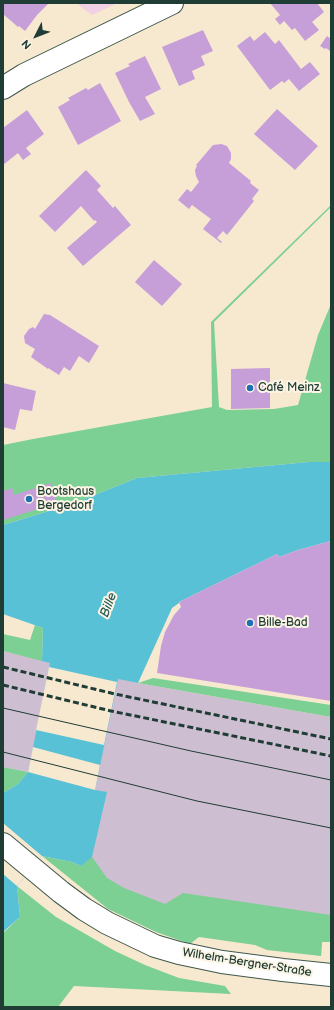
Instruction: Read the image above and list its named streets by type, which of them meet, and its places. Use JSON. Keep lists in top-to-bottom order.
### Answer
{
  "streets": {
    "street": ["Wilhelm-Bergner-Straße"]
  },
  "water": ["Bille"],
  "places": ["Café Meinz", "Bootshaus Bergedorf", "Bille-Bad"],
  "north": "bottom left"
}
